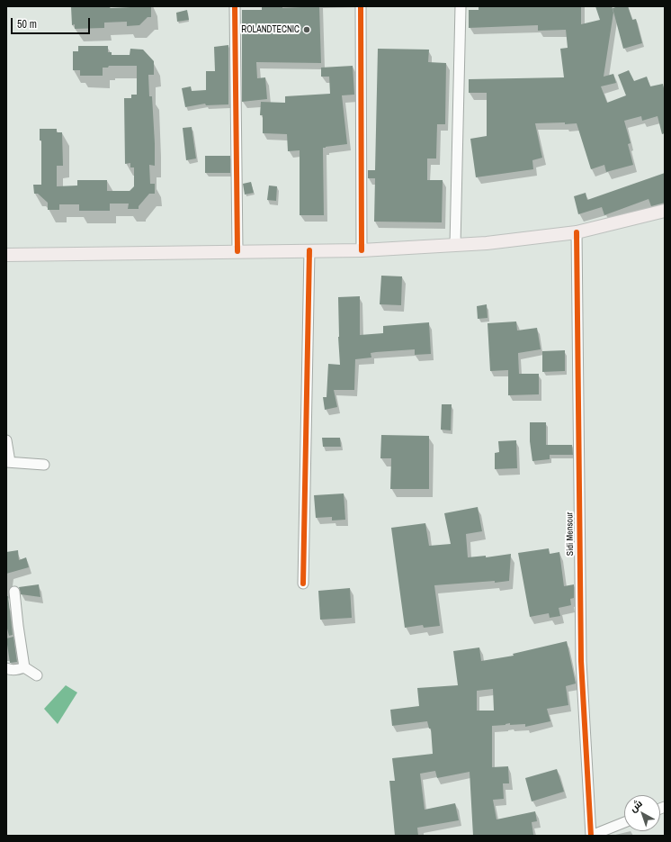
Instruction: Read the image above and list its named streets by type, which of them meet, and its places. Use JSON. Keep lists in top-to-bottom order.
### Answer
{
  "streets": {
    "street": ["Sidi Mensour"]
  },
  "places": ["ROLANDTECNIC"],
  "scale_bar": "50 m",
  "north": "top left"
}
